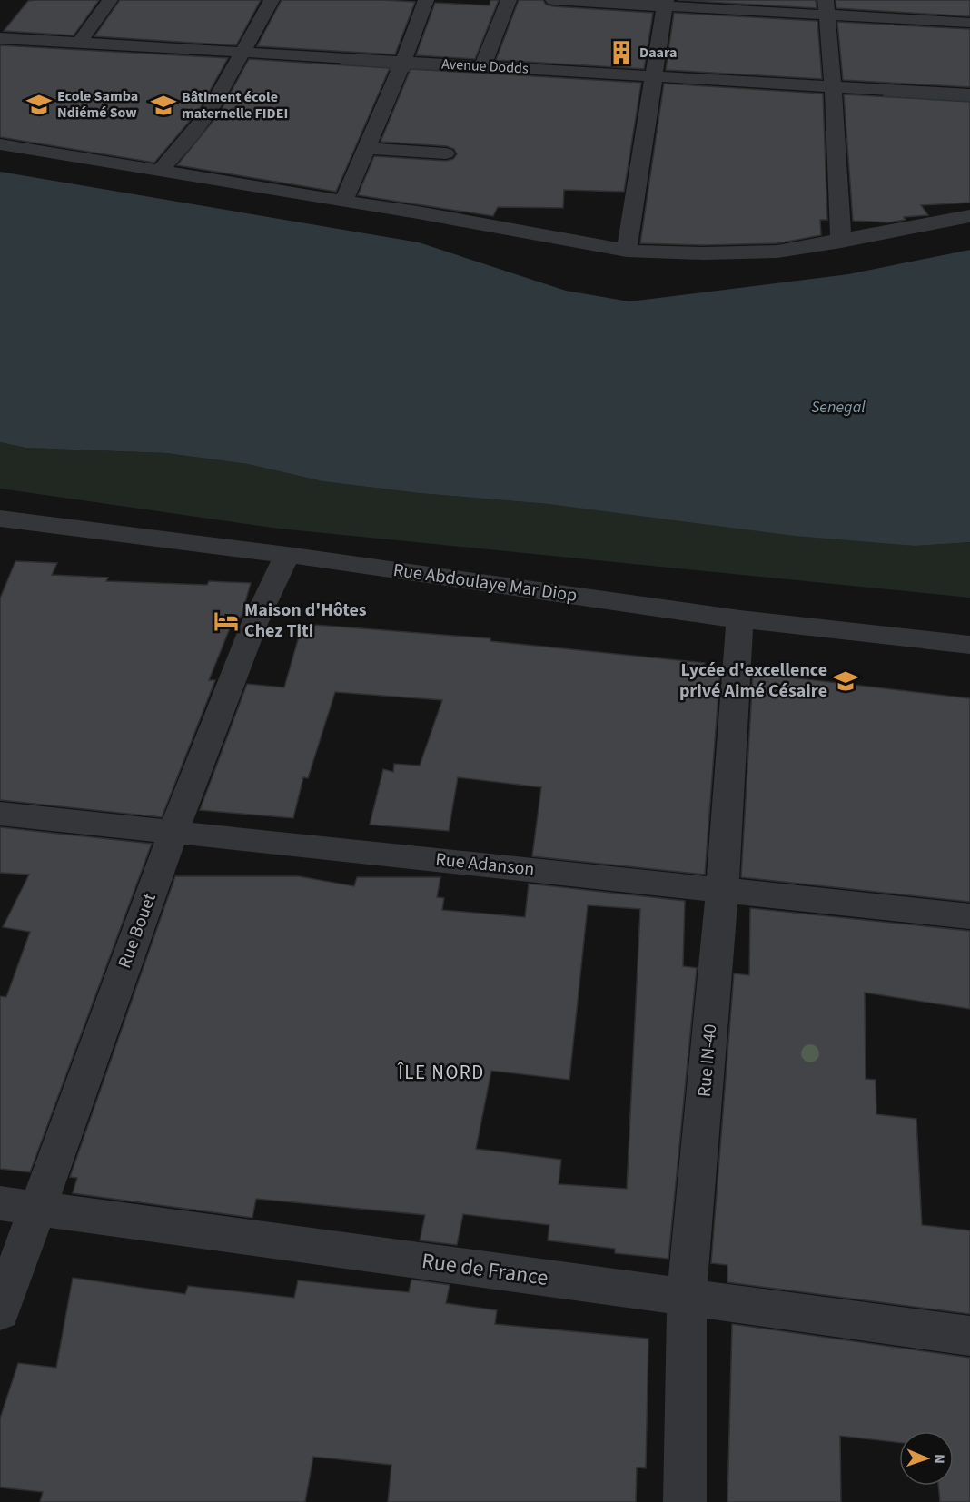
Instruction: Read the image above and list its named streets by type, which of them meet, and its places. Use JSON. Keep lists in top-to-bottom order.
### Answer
{
  "streets": {
    "street": [
      "Avenue Dodds",
      "Rue Abdoulaye Mar Diop",
      "Rue Adanson",
      "Rue Bouet",
      "Rue IN-40",
      "Rue de France"
    ]
  },
  "crossings": [
    ["Rue Abdoulaye Mar Diop", "Rue Bouet"],
    ["Rue Abdoulaye Mar Diop", "Rue IN-40"],
    ["Rue Adanson", "Rue Bouet"],
    ["Rue Adanson", "Rue IN-40"],
    ["Rue Bouet", "Rue de France"],
    ["Rue IN-40", "Rue de France"]
  ],
  "districts": ["ÎLE NORD"],
  "water": ["Senegal"],
  "places": {
    "building": ["Daara"],
    "school or university": ["Ecole Samba Ndiémé Sow", "Bâtiment école maternelle FIDEI", "Lycée d'excellence privé Aimé Césaire"],
    "hotel": ["Maison d'Hôtes Chez Titi"]
  },
  "north": "right"
}
